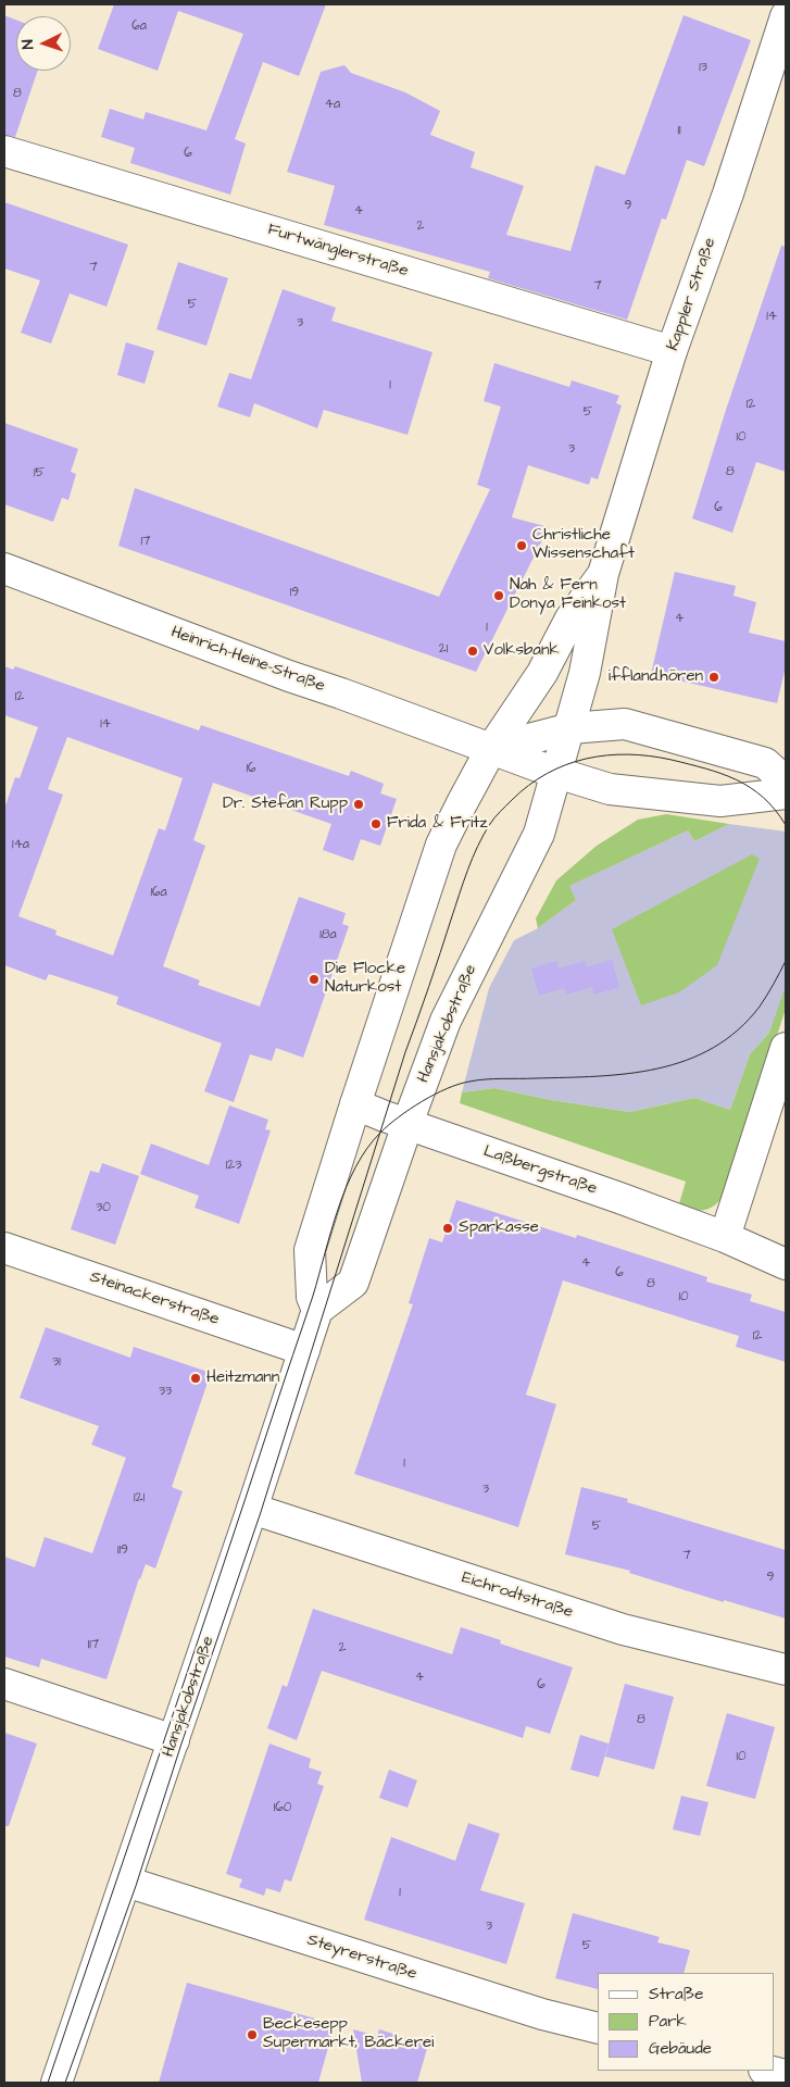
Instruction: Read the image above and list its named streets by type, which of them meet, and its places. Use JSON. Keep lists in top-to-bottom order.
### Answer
{
  "streets": {
    "street": [
      "Furtwänglerstraße",
      "Kappler Straße",
      "Heinrich-Heine-Straße",
      "Hansjakobstraße",
      "Laßbergstraße",
      "Steinackerstraße",
      "Eichrodtstraße",
      "Steyrerstraße"
    ]
  },
  "crossings": [
    ["Furtwänglerstraße", "Kappler Straße"],
    ["Kappler Straße", "Heinrich-Heine-Straße"],
    ["Kappler Straße", "Hansjakobstraße"],
    ["Heinrich-Heine-Straße", "Hansjakobstraße"],
    ["Hansjakobstraße", "Laßbergstraße"],
    ["Hansjakobstraße", "Steinackerstraße"],
    ["Hansjakobstraße", "Eichrodtstraße"],
    ["Hansjakobstraße", "Steyrerstraße"]
  ],
  "places": [
    "Christliche Wissenschaft",
    "Nah & Fern Donya Feinkost",
    "Volksbank",
    "iffland.hören",
    "Dr. Stefan Rupp",
    "Frida & Fritz",
    "Die Flocke Naturkost",
    "Sparkasse",
    "Heitzmann",
    "Beckesepp Supermarkt, Bäckerei"
  ],
  "house_numbers": [
    "6a",
    "13",
    "8",
    "4a",
    "11",
    "6",
    "9",
    "4",
    "2",
    "7",
    "7",
    "5",
    "14",
    "3",
    "1",
    "12",
    "5",
    "10",
    "3",
    "8",
    "15",
    "6",
    "17",
    "19",
    "4",
    "1",
    "21",
    "12",
    "14",
    "16",
    "14a",
    "16a",
    "18a",
    "123",
    "30",
    "4",
    "6",
    "8",
    "10",
    "12",
    "31",
    "33",
    "1",
    "3",
    "121",
    "5",
    "119",
    "7",
    "9",
    "117",
    "2",
    "4",
    "6",
    "8",
    "10",
    "160",
    "1",
    "3",
    "5"
  ],
  "legend": ["Straße", "Park", "Gebäude"],
  "north": "left"
}
